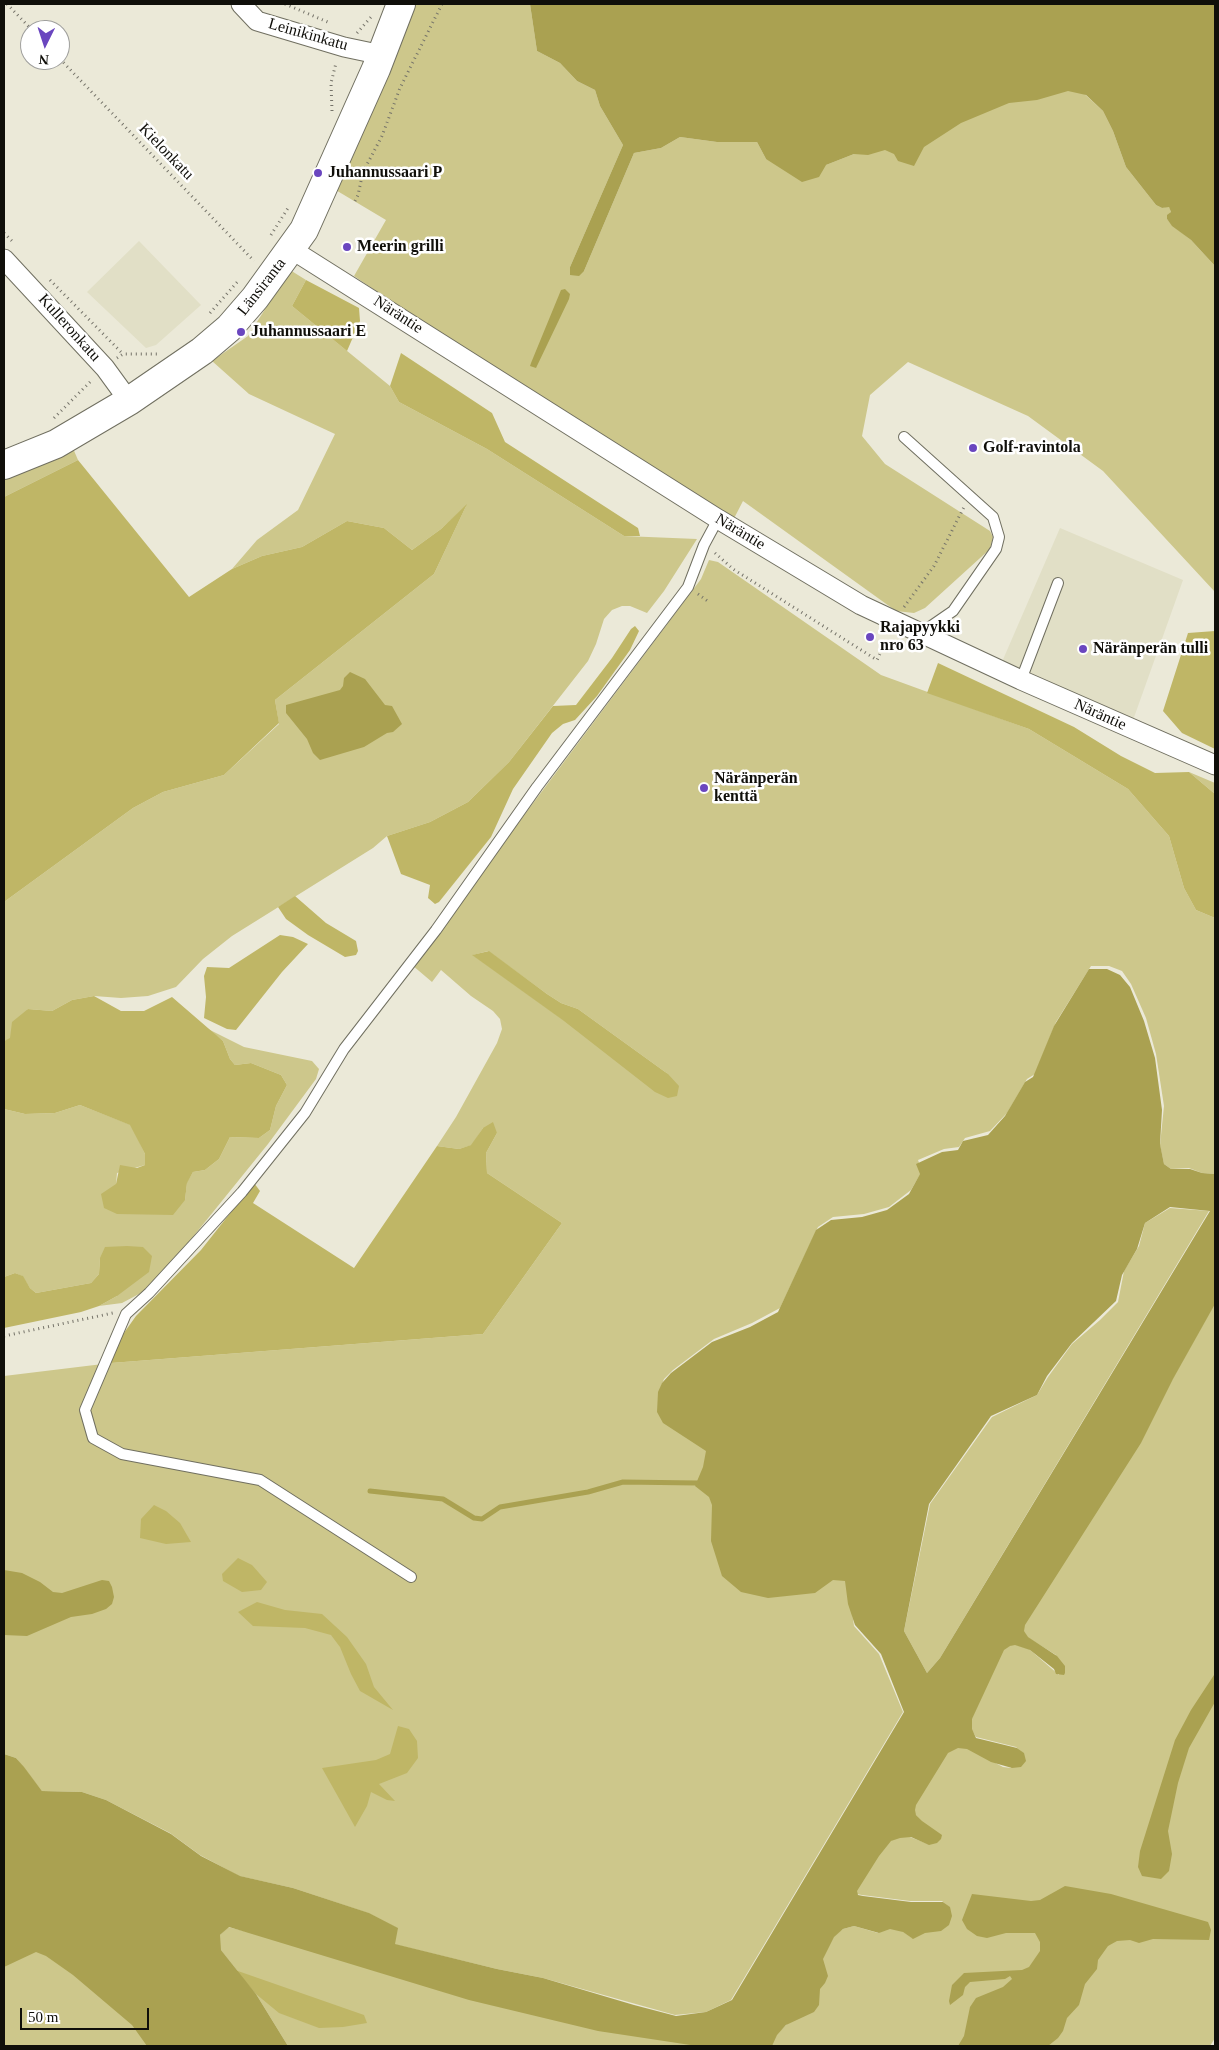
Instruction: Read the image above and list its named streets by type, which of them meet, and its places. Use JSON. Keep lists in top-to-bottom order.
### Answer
{
  "streets": {
    "street": [
      "Leinikinkatu",
      "Länsiranta",
      "Näräntie",
      "Kulleronkatu"
    ],
    "path": ["Kielonkatu"]
  },
  "crossings": [
    ["Leinikinkatu", "Länsiranta"],
    ["Länsiranta", "Näräntie"],
    ["Länsiranta", "Kulleronkatu"]
  ],
  "places": [
    "Juhannussaari P",
    "Meerin grilli",
    "Juhannussaari E",
    "Golf-ravintola",
    "Rajapyykki nro 63",
    "Näränperän tulli",
    "Näränperän kenttä"
  ],
  "scale_bar": "50 m",
  "north": "bottom"
}
